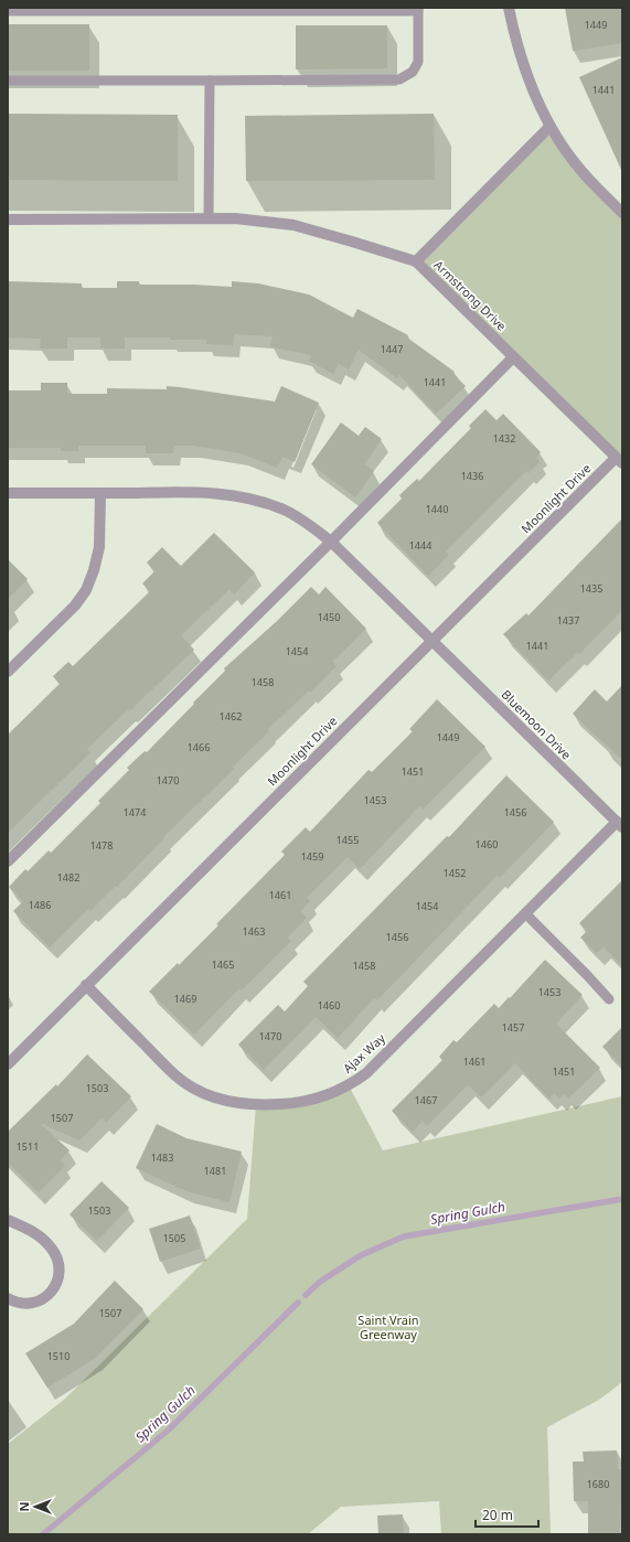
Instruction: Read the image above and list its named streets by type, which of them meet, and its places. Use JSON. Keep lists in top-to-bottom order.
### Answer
{
  "streets": {
    "street": [
      "Armstrong Drive",
      "Moonlight Drive",
      "Bluemoon Drive",
      "Ajax Way"
    ]
  },
  "crossings": [
    ["Armstrong Drive", "Moonlight Drive"],
    ["Moonlight Drive", "Bluemoon Drive"],
    ["Moonlight Drive", "Ajax Way"],
    ["Bluemoon Drive", "Ajax Way"]
  ],
  "water": ["Spring Gulch"],
  "parks": ["Saint Vrain Greenway"],
  "house_numbers": [
    "1449",
    "1441",
    "1447",
    "1441",
    "1432",
    "1436",
    "1440",
    "1444",
    "1435",
    "1450",
    "1437",
    "1441",
    "1454",
    "1458",
    "1462",
    "1449",
    "1466",
    "1451",
    "1470",
    "1453",
    "1474",
    "1456",
    "1455",
    "1460",
    "1478",
    "1459",
    "1452",
    "1482",
    "1461",
    "1486",
    "1454",
    "1463",
    "1456",
    "1465",
    "1458",
    "1453",
    "1469",
    "1460",
    "1457",
    "1470",
    "1461",
    "1451",
    "1503",
    "1467",
    "1507",
    "1511",
    "1483",
    "1481",
    "1503",
    "1505",
    "1507",
    "1510",
    "1680"
  ],
  "scale_bar": "20 m",
  "north": "left"
}
